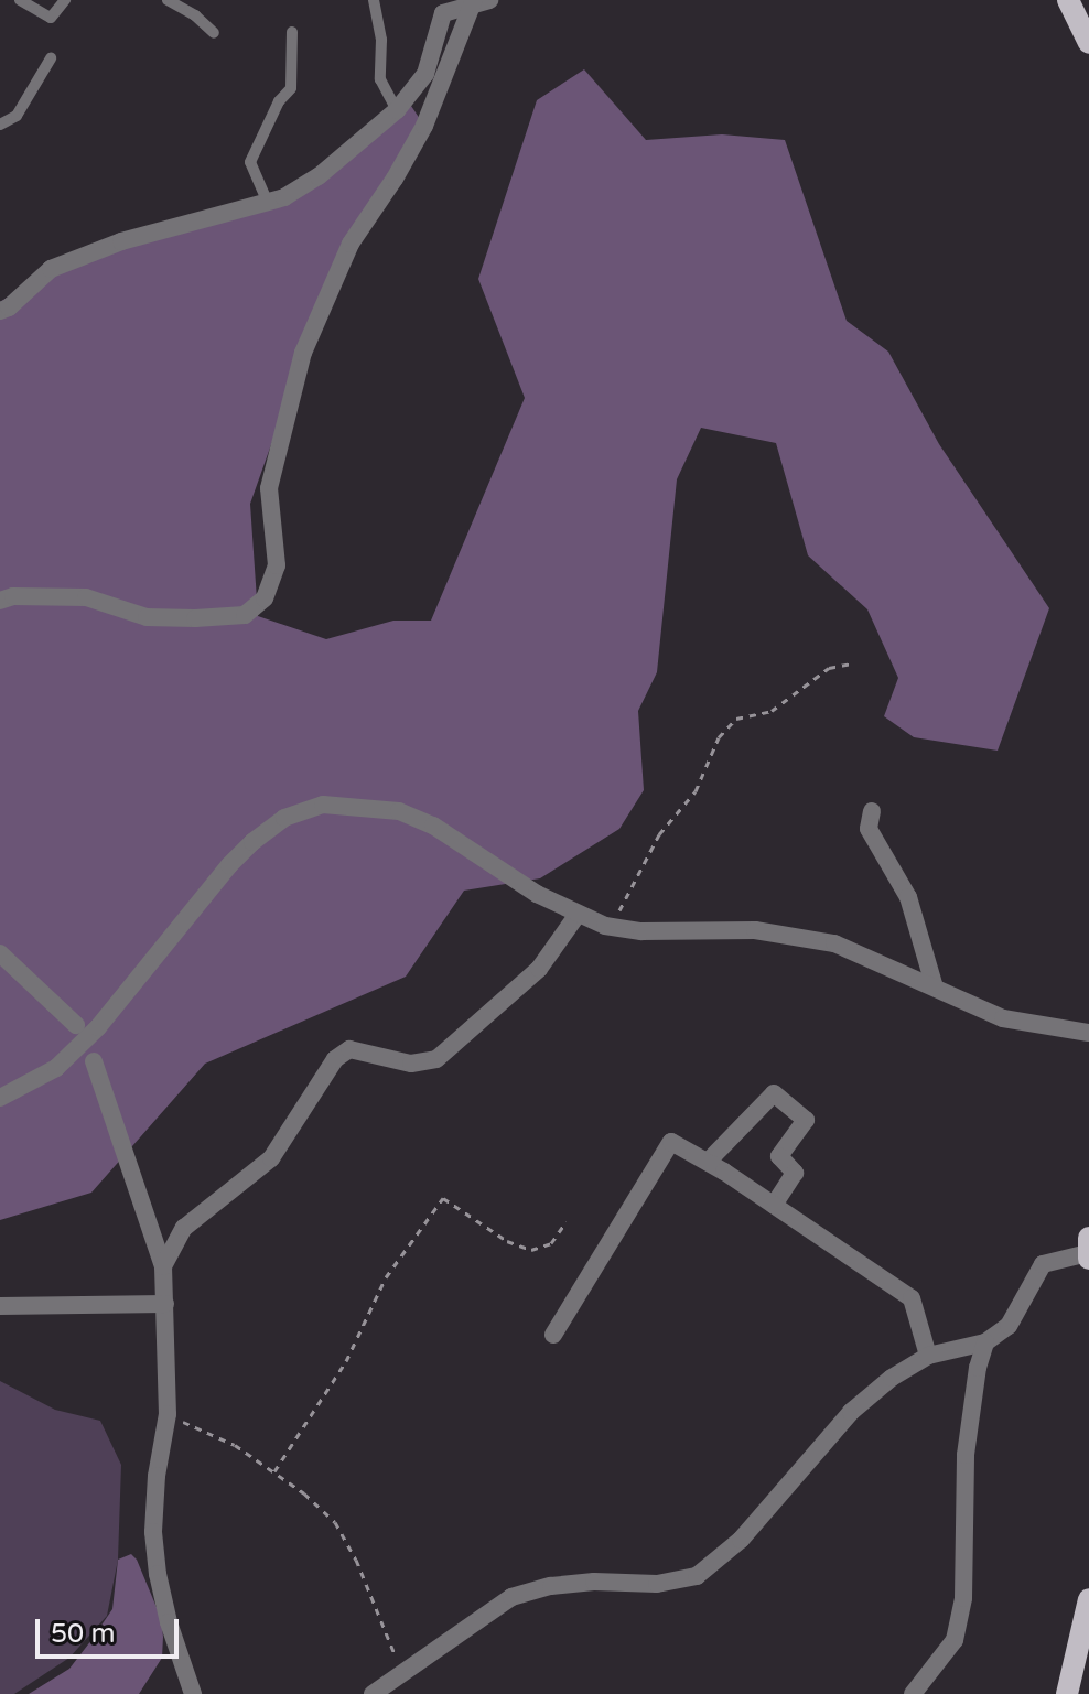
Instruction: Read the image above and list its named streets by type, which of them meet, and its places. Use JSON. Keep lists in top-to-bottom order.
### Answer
{
  "scale_bar": "50 m"
}
